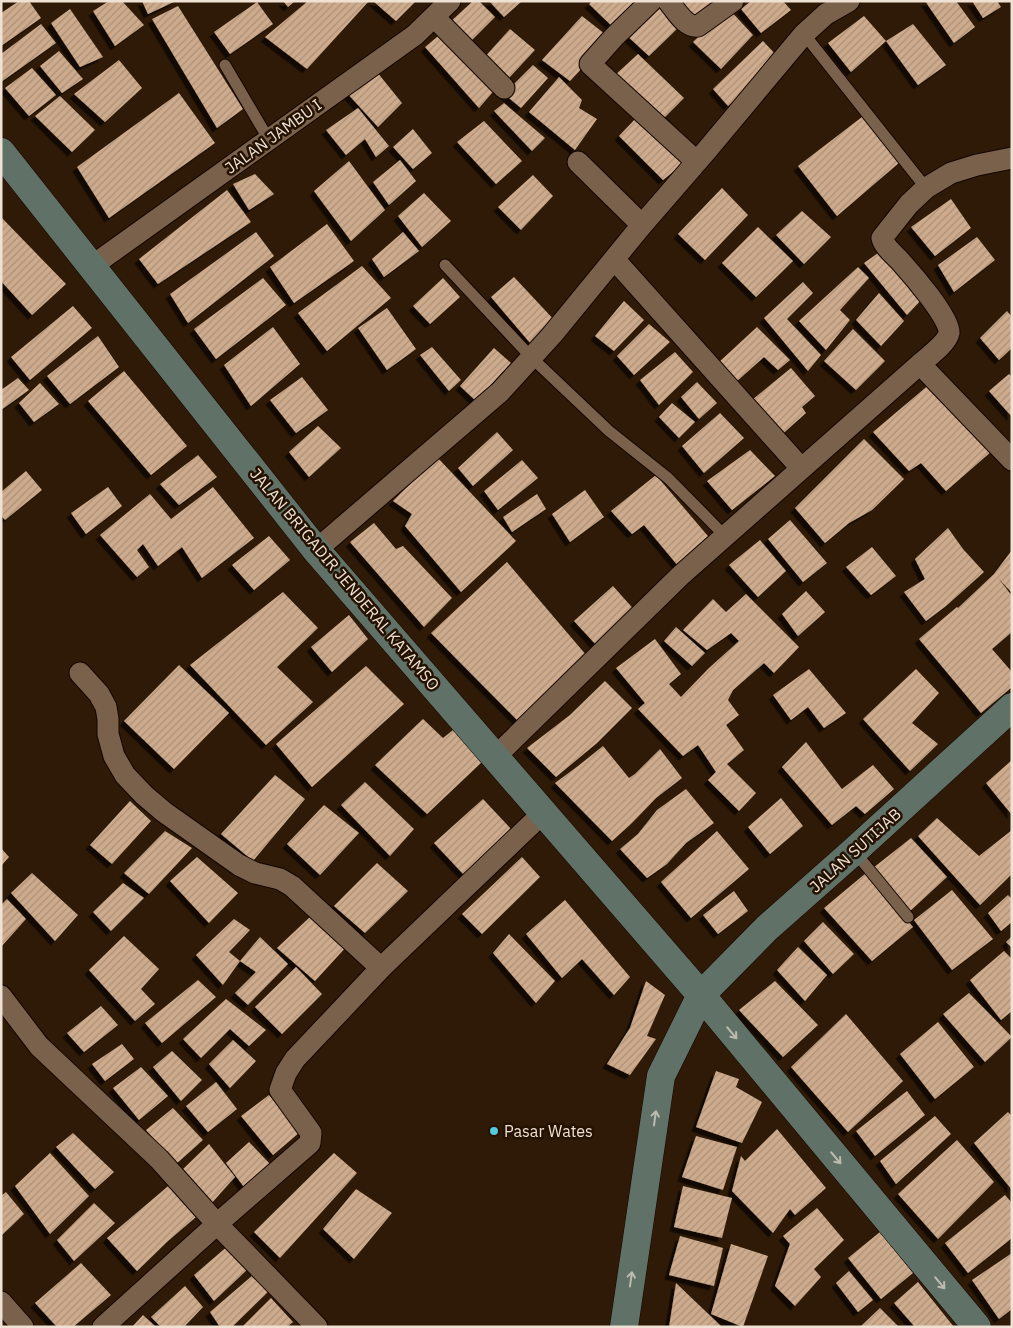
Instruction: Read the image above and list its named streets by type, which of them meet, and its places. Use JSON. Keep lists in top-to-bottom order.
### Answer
{
  "streets": {
    "main road": ["JALAN BRIGADIR JENDERAL KATAMSO", "JALAN SUTIJAB"],
    "street": ["JALAN JAMBU I"]
  },
  "crossings": [
    ["JALAN JAMBU I", "JALAN BRIGADIR JENDERAL KATAMSO"],
    ["JALAN BRIGADIR JENDERAL KATAMSO", "JALAN SUTIJAB"]
  ],
  "one_way": ["JALAN SUTIJAB"],
  "places": ["Pasar Wates"]
}
